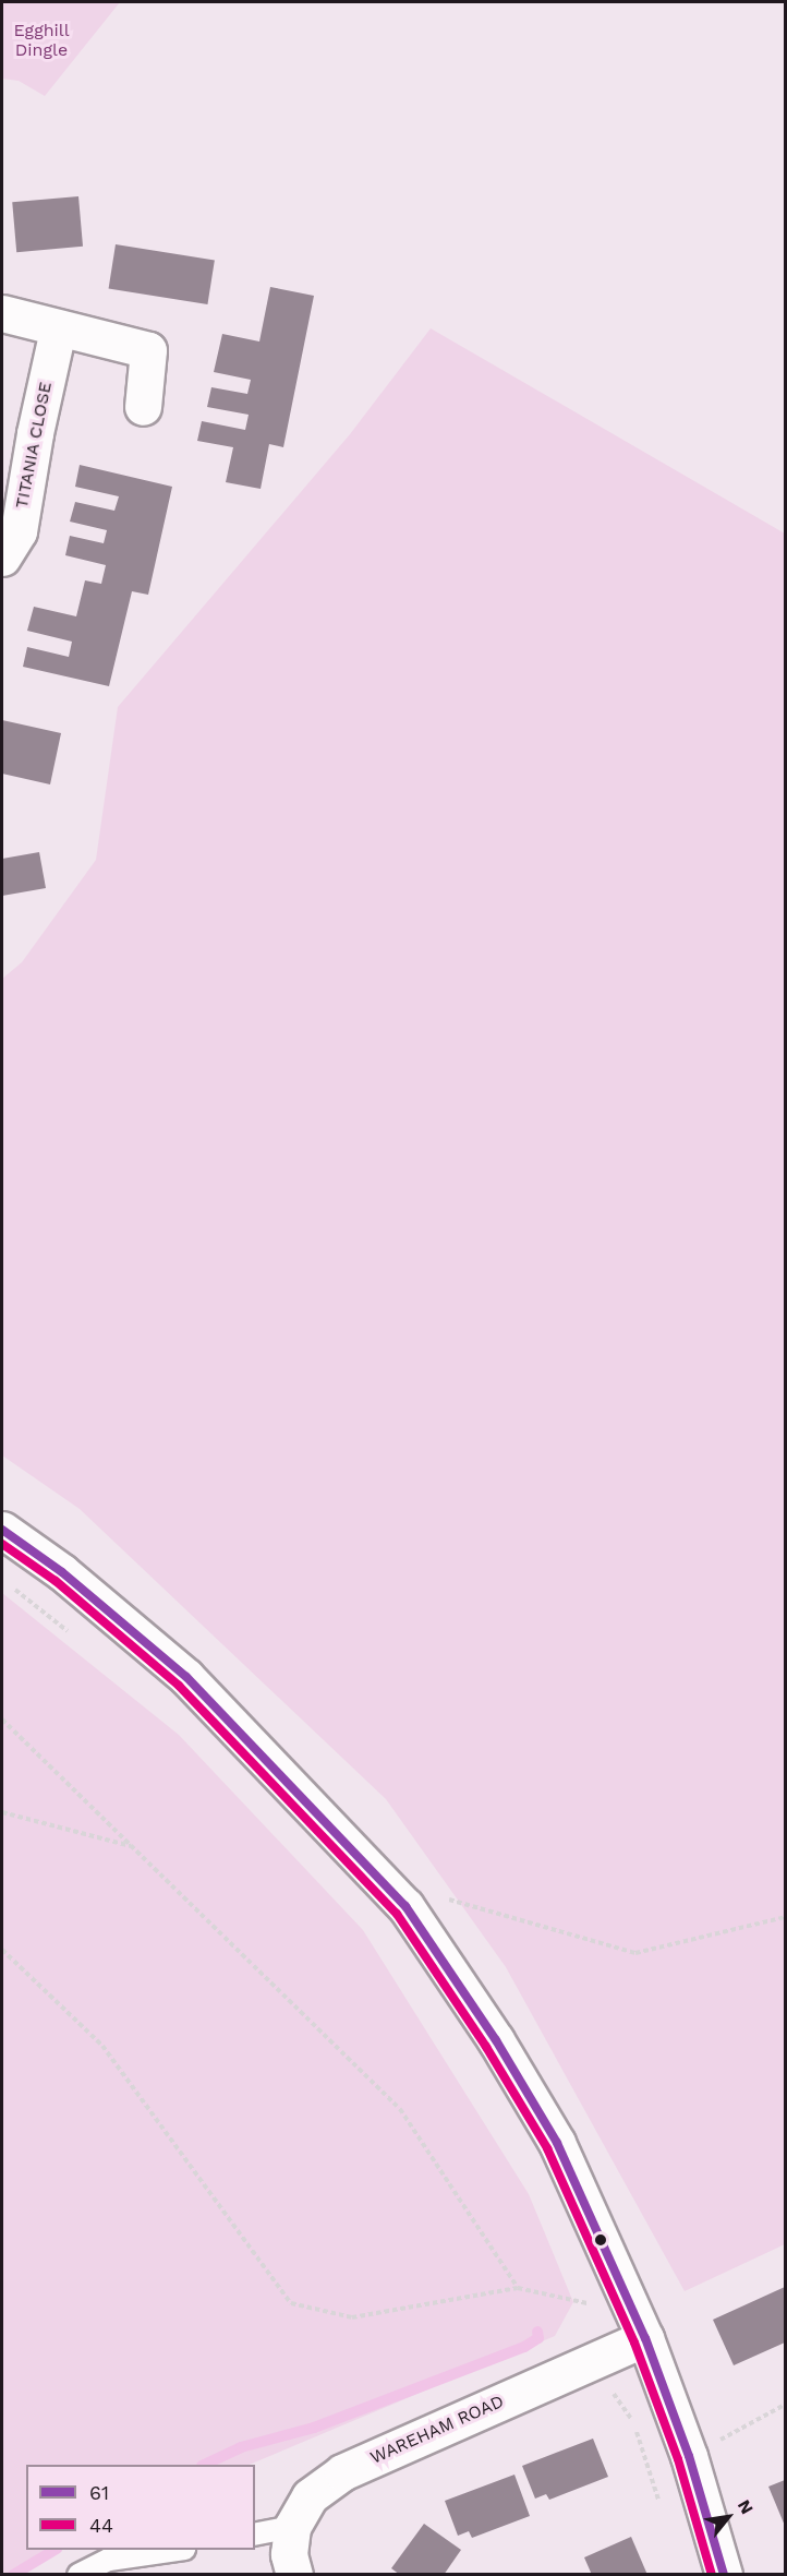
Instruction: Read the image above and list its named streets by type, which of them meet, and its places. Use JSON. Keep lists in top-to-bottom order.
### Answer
{
  "streets": {
    "street": ["TITANIA CLOSE", "WAREHAM ROAD"]
  },
  "parks": ["Egghill Dingle"],
  "lines": ["transit line 61", "transit line 44"],
  "legend": ["61", "44"],
  "north": "top right"
}
